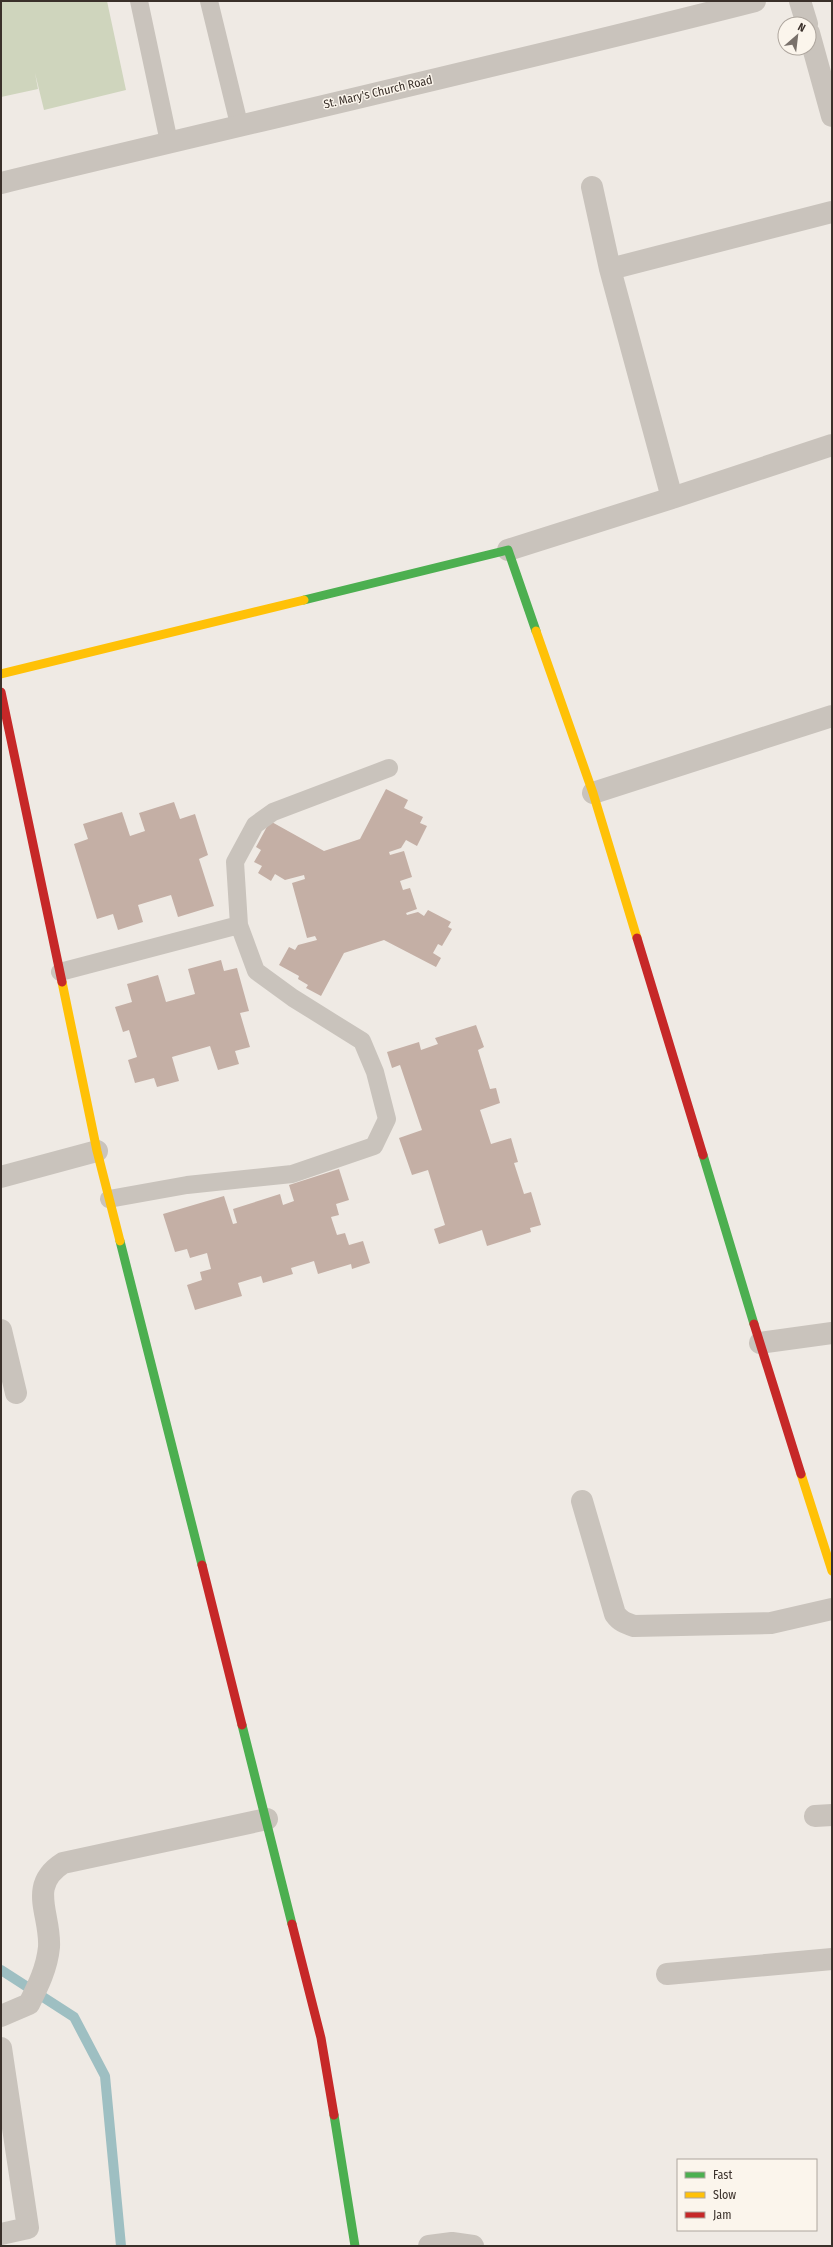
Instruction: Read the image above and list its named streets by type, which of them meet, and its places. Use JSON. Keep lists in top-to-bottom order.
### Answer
{
  "streets": {
    "street": ["St. Mary's Church Road"]
  },
  "legend": ["Fast", "Slow", "Jam"],
  "north": "top right"
}
